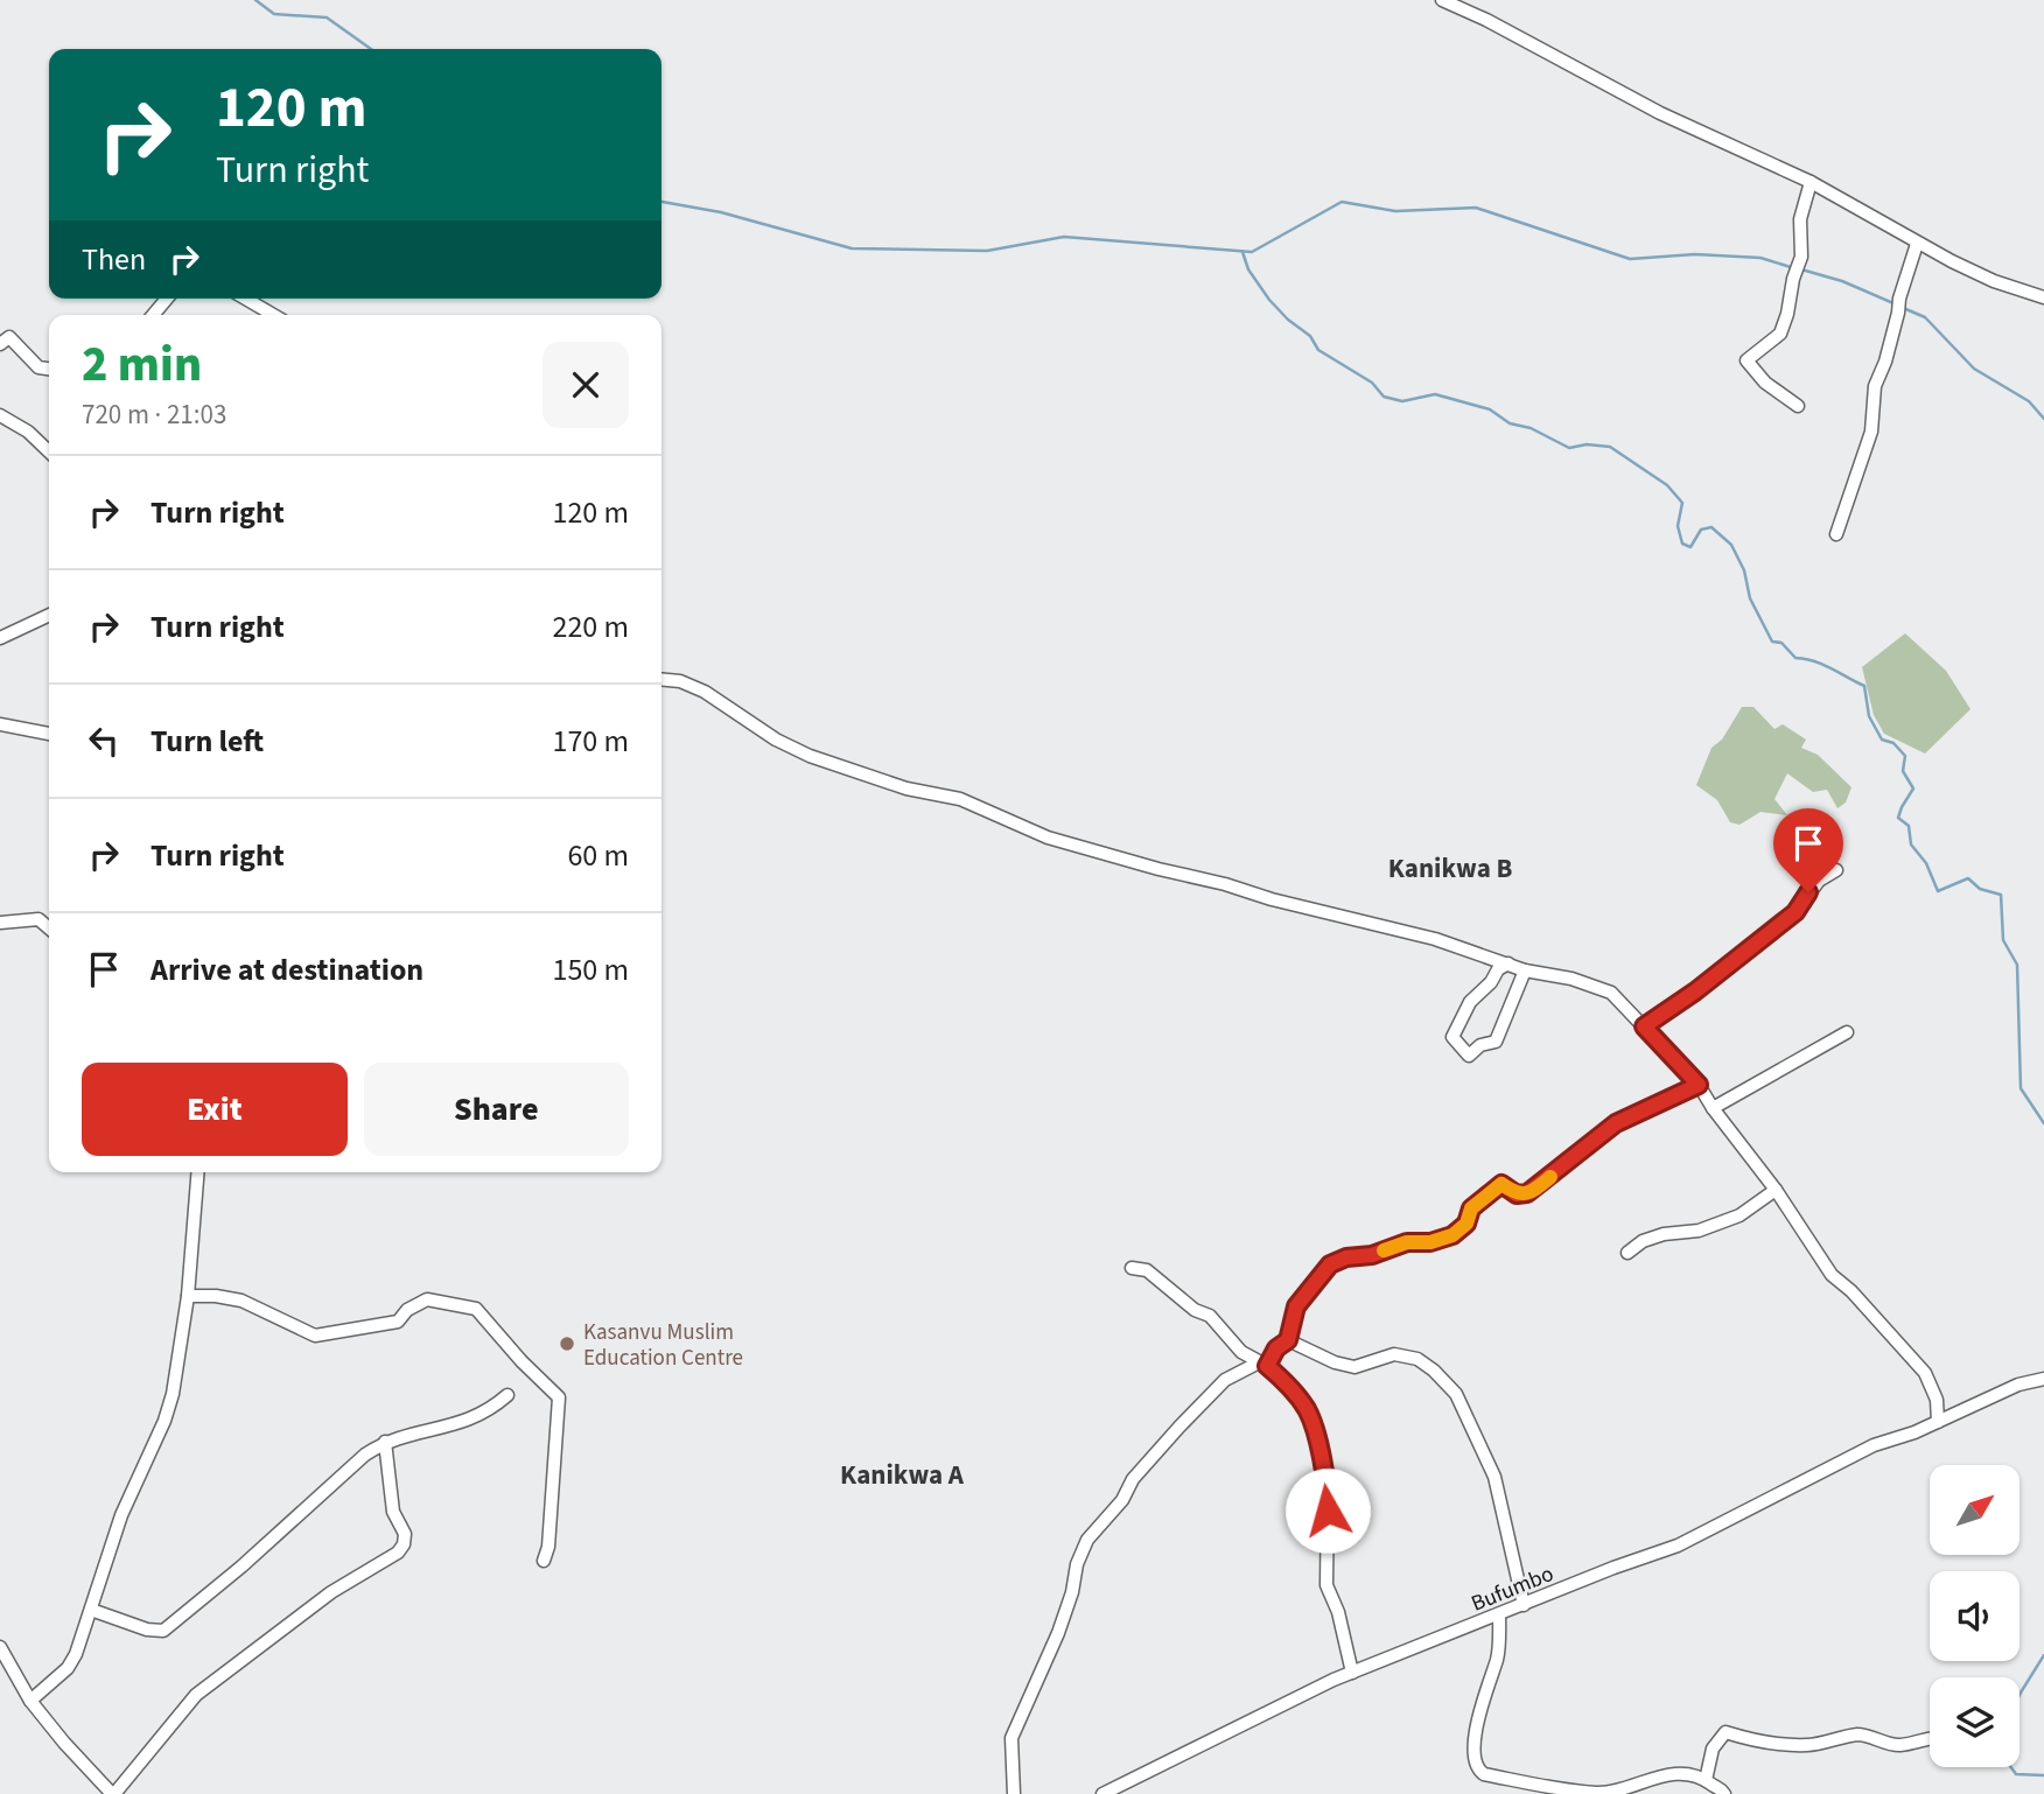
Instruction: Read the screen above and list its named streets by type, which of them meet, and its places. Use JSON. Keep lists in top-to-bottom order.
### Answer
{
  "streets": {
    "street": ["Bufumbo"]
  },
  "districts": ["Kanikwa B", "Kanikwa A"],
  "places": ["Kasanvu Muslim Education Centre"],
  "north": "top right",
  "page": {
    "turn": ["120 m", "Turn right"],
    "then": "Then",
    "heading": ["2 min", "720 m · 21:03"],
    "list": [
      {
        "name": "Turn right",
        "value": "120 m"
      },
      {
        "name": "Turn right",
        "value": "220 m"
      },
      {
        "name": "Turn left",
        "value": "170 m"
      },
      {
        "name": "Turn right",
        "value": "60 m"
      },
      {
        "name": "Arrive at destination",
        "value": "150 m"
      }
    ],
    "buttons": ["Exit", "Share"]
  }
}
